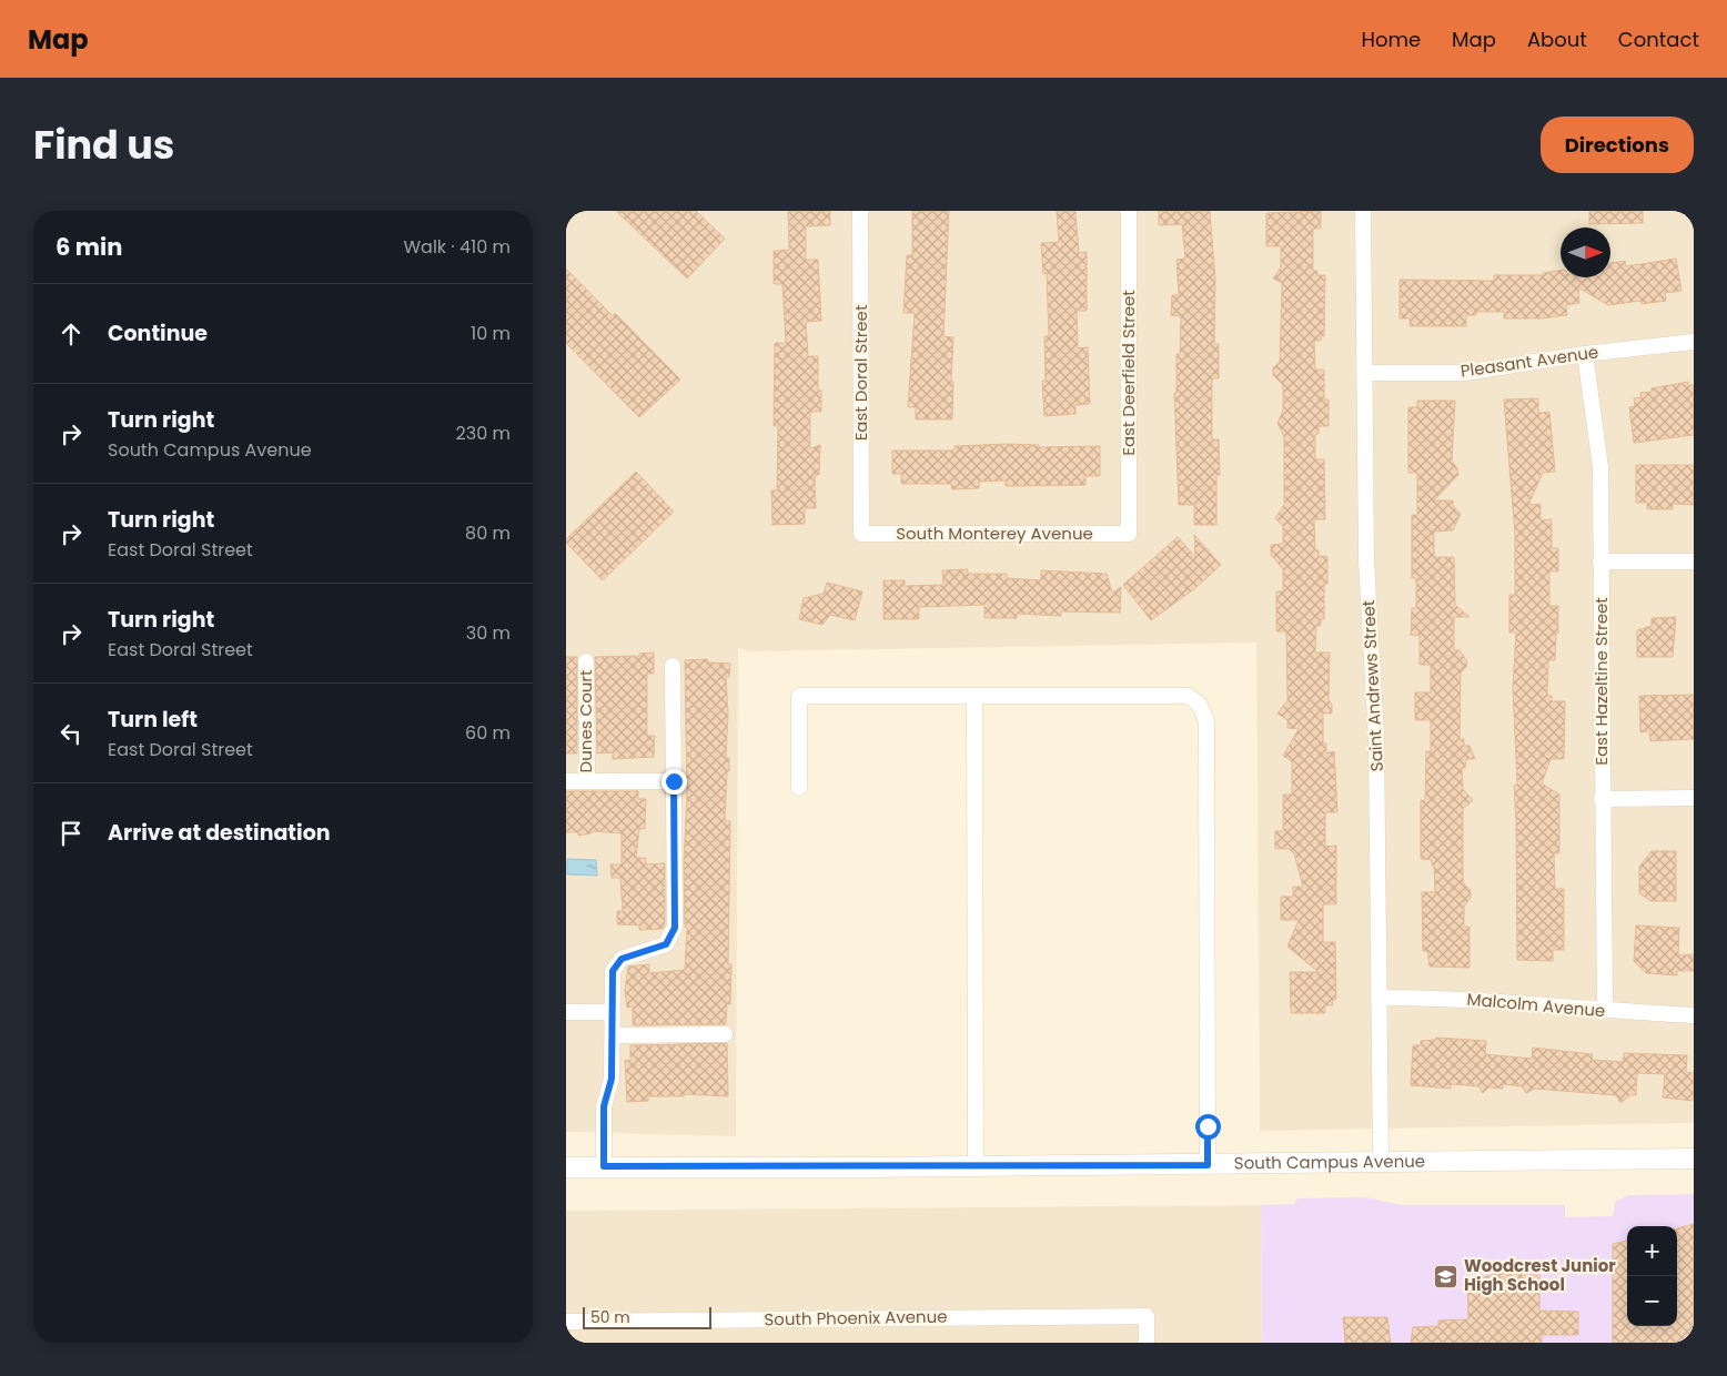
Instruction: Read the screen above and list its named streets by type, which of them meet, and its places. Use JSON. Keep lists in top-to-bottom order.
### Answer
{
  "streets": {
    "street": [
      "Pleasant Avenue",
      "East Doral Street",
      "East Deerfield Street",
      "South Monterey Avenue",
      "East Hazeltine Street",
      "Saint Andrews Street",
      "Dunes Court",
      "Malcolm Avenue",
      "South Campus Avenue",
      "South Phoenix Avenue"
    ]
  },
  "crossings": [
    ["Pleasant Avenue", "East Hazeltine Street"],
    ["Pleasant Avenue", "Saint Andrews Street"],
    ["East Doral Street", "South Monterey Avenue"],
    ["East Deerfield Street", "South Monterey Avenue"],
    ["East Hazeltine Street", "Malcolm Avenue"],
    ["Saint Andrews Street", "Malcolm Avenue"],
    ["Saint Andrews Street", "South Campus Avenue"]
  ],
  "places": {
    "school or university": ["Woodcrest Junior High School"]
  },
  "scale_bar": "50 m",
  "north": "right",
  "page": {
    "header": "Map",
    "nav": [
      "Home",
      "Map",
      "About",
      "Contact"
    ],
    "title": "Find us",
    "buttons": "Directions",
    "heading": ["6 min", "Walk · 410 m"],
    "list": [
      ["Continue", "10 m"],
      ["Turn right", "South Campus Avenue", "230 m"],
      ["Turn right", "East Doral Street", "80 m"],
      ["Turn right", "East Doral Street", "30 m"],
      ["Turn left", "East Doral Street", "60 m"],
      "Arrive at destination"
    ],
    "map_buttons": ["+", "−"],
    "scale": "50 m"
  }
}
